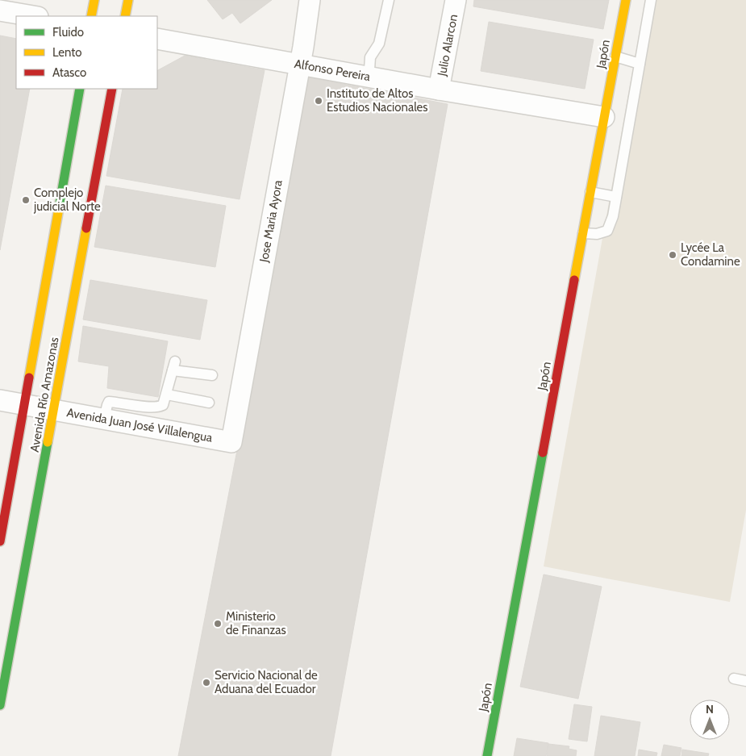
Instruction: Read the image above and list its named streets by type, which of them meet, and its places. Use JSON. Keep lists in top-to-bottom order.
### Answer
{
  "streets": {
    "main road": ["Japón", "Avenida Río Amazonas"],
    "street": [
      "Julio Alarcon",
      "Alfonso Pereira",
      "Jose Maria Ayora",
      "Avenida Juan José Villalengua"
    ]
  },
  "crossings": [
    ["Julio Alarcon", "Alfonso Pereira"],
    ["Japón", "Alfonso Pereira"],
    ["Alfonso Pereira", "Jose Maria Ayora"],
    ["Jose Maria Ayora", "Avenida Juan José Villalengua"],
    ["Avenida Río Amazonas", "Avenida Juan José Villalengua"]
  ],
  "places": [
    "Instituto de Altos Estudios Nacionales",
    "Complejo judicial Norte",
    "Lycée La Condamine",
    "Ministerio de Finanzas",
    "Servicio Nacional de Aduana del Ecuador"
  ],
  "legend": ["Fluido", "Lento", "Atasco"],
  "north": "top"
}
